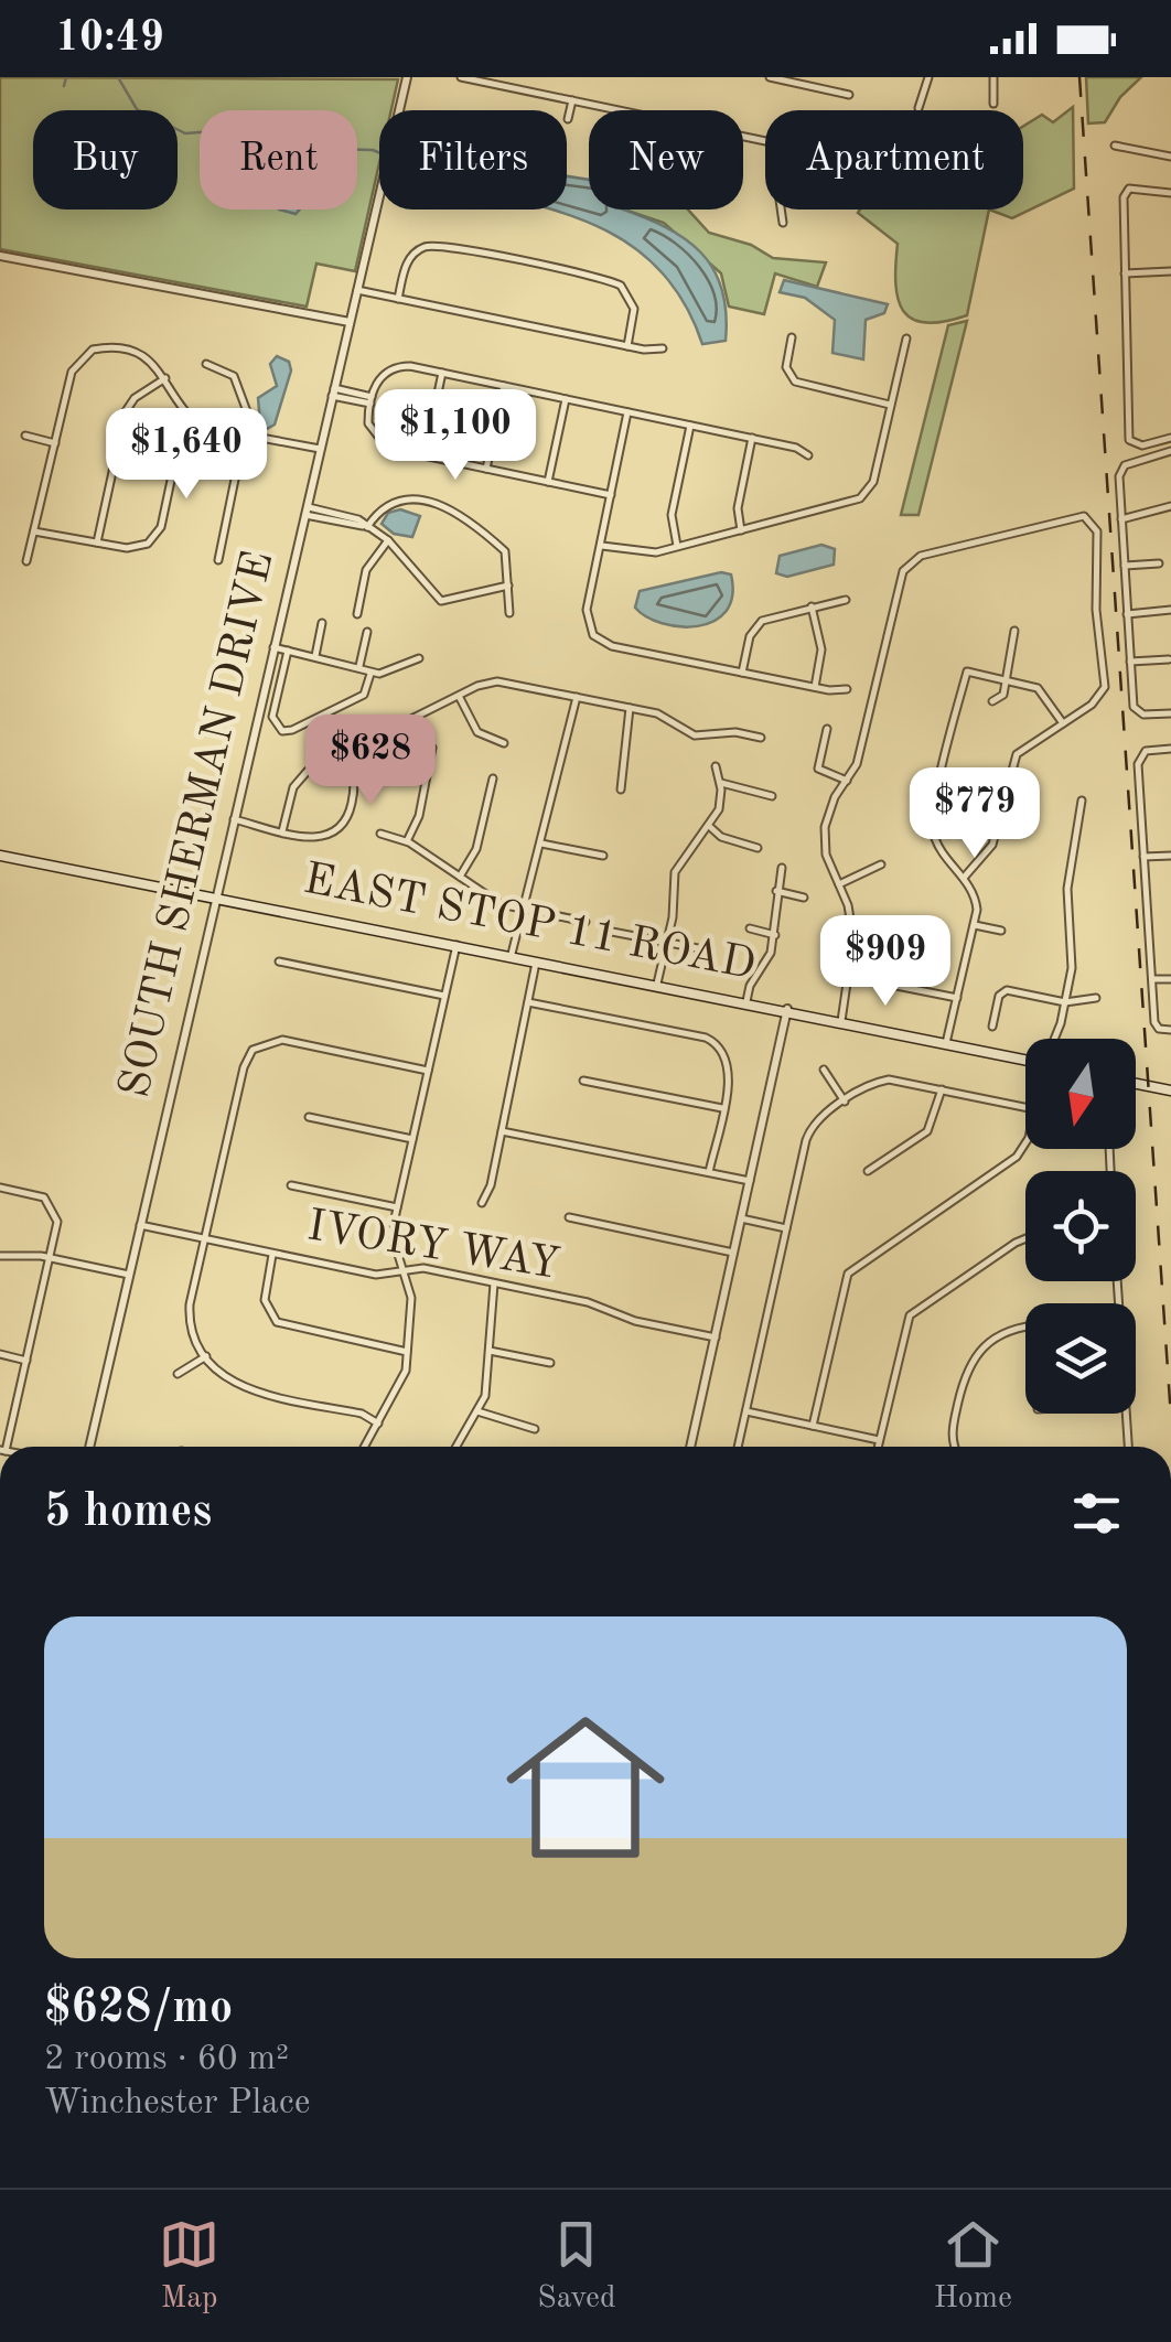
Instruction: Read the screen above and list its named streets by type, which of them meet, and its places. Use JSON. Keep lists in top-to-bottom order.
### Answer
{
  "streets": {
    "main road": ["EAST STOP 11 ROAD"],
    "street": ["SOUTH SHERMAN DRIVE", "IVORY WAY"]
  },
  "crossings": [
    ["SOUTH SHERMAN DRIVE", "EAST STOP 11 ROAD"],
    ["SOUTH SHERMAN DRIVE", "IVORY WAY"]
  ],
  "north": "bottom",
  "page": {
    "status": "10:49",
    "chip": [
      "Buy",
      "Rent",
      "Filters",
      "New",
      "Apartment"
    ],
    "price": [
      "$1,100",
      "$1,640",
      "$628",
      "$779",
      "$909"
    ],
    "heading": "5 homes",
    "list": [
      {
        "name": "$628/mo",
        "note": "2 rooms · 60 m² · Winchester Place"
      }
    ],
    "tabs": ["Map", "Saved", "Home"]
  }
}
